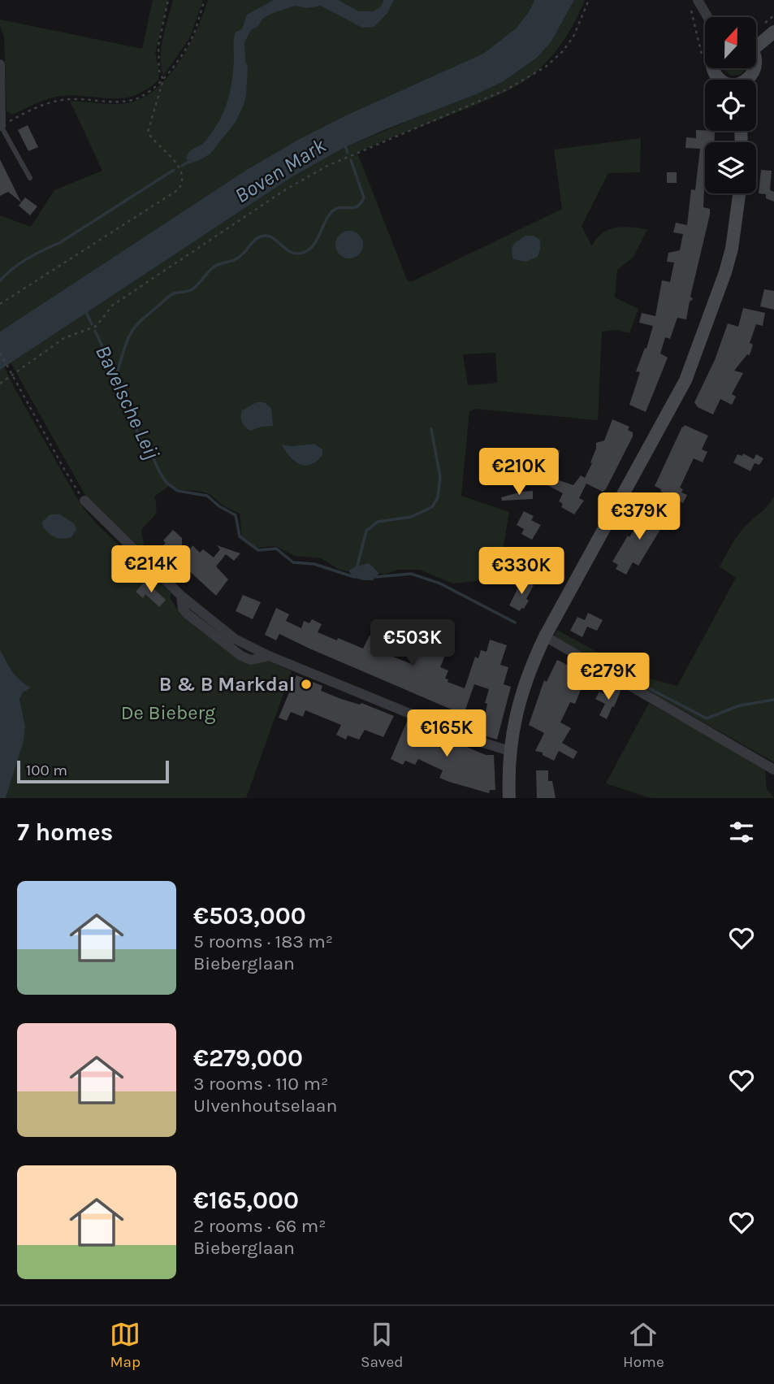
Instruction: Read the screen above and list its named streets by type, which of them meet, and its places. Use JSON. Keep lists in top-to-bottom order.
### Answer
{
  "water": ["Boven Mark", "Bavelsche Leij"],
  "parks": ["De Bieberg"],
  "places": ["B & B Markdal"],
  "scale_bar": "100 m",
  "north": "top",
  "page": {
    "price": [
      "€210K",
      "€379K",
      "€214K",
      "€330K",
      "€503K",
      "€279K",
      "€165K"
    ],
    "scale": "100 m",
    "heading": "7 homes",
    "list": [
      {
        "name": "€503,000",
        "note": "5 rooms · 183 m² · Bieberglaan"
      },
      {
        "name": "€279,000",
        "note": "3 rooms · 110 m² · Ulvenhoutselaan"
      },
      {
        "name": "€165,000",
        "note": "2 rooms · 66 m² · Bieberglaan"
      }
    ],
    "tabs": ["Map", "Saved", "Home"]
  }
}
